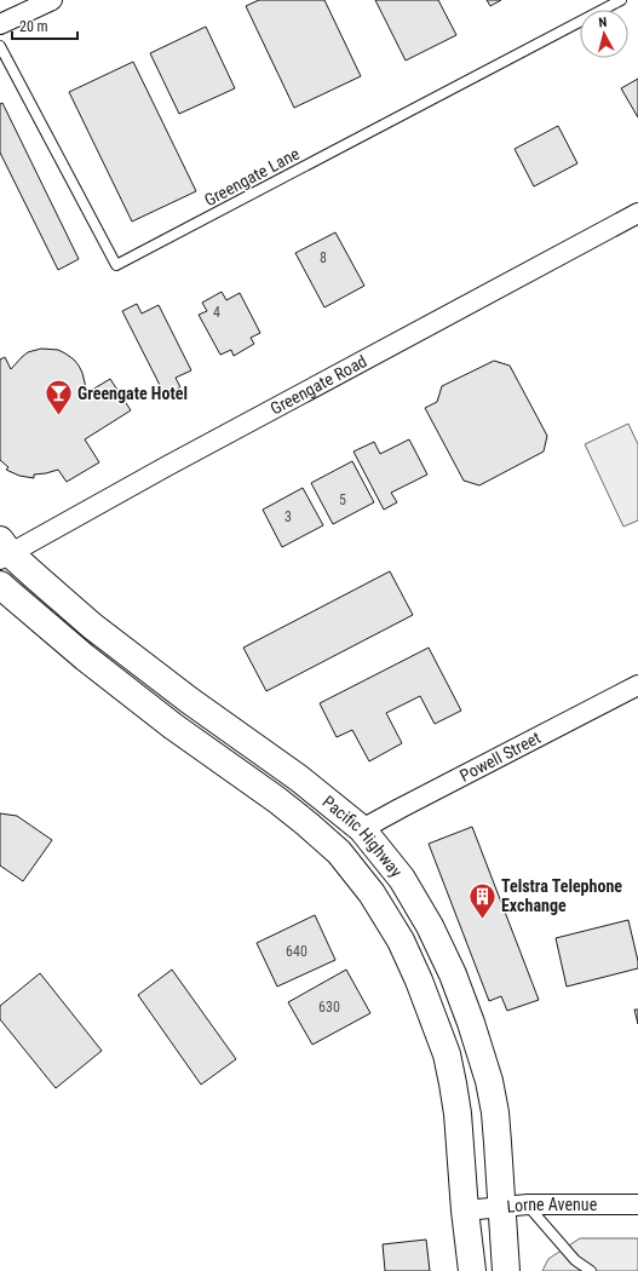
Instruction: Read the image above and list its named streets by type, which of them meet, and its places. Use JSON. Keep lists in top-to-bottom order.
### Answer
{
  "streets": {
    "highway": ["Pacific Highway"],
    "street": ["Greengate Road", "Powell Street", "Lorne Avenue"],
    "lane": ["Greengate Lane"]
  },
  "crossings": [
    ["Greengate Road", "Pacific Highway"],
    ["Powell Street", "Pacific Highway"],
    ["Pacific Highway", "Lorne Avenue"]
  ],
  "places": {
    "bar": ["Greengate Hotel"],
    "building": ["Telstra Telephone Exchange"]
  },
  "house_numbers": [
    "8",
    "4",
    "5",
    "3",
    "640",
    "630"
  ],
  "scale_bar": "20 m",
  "north": "top"
}
